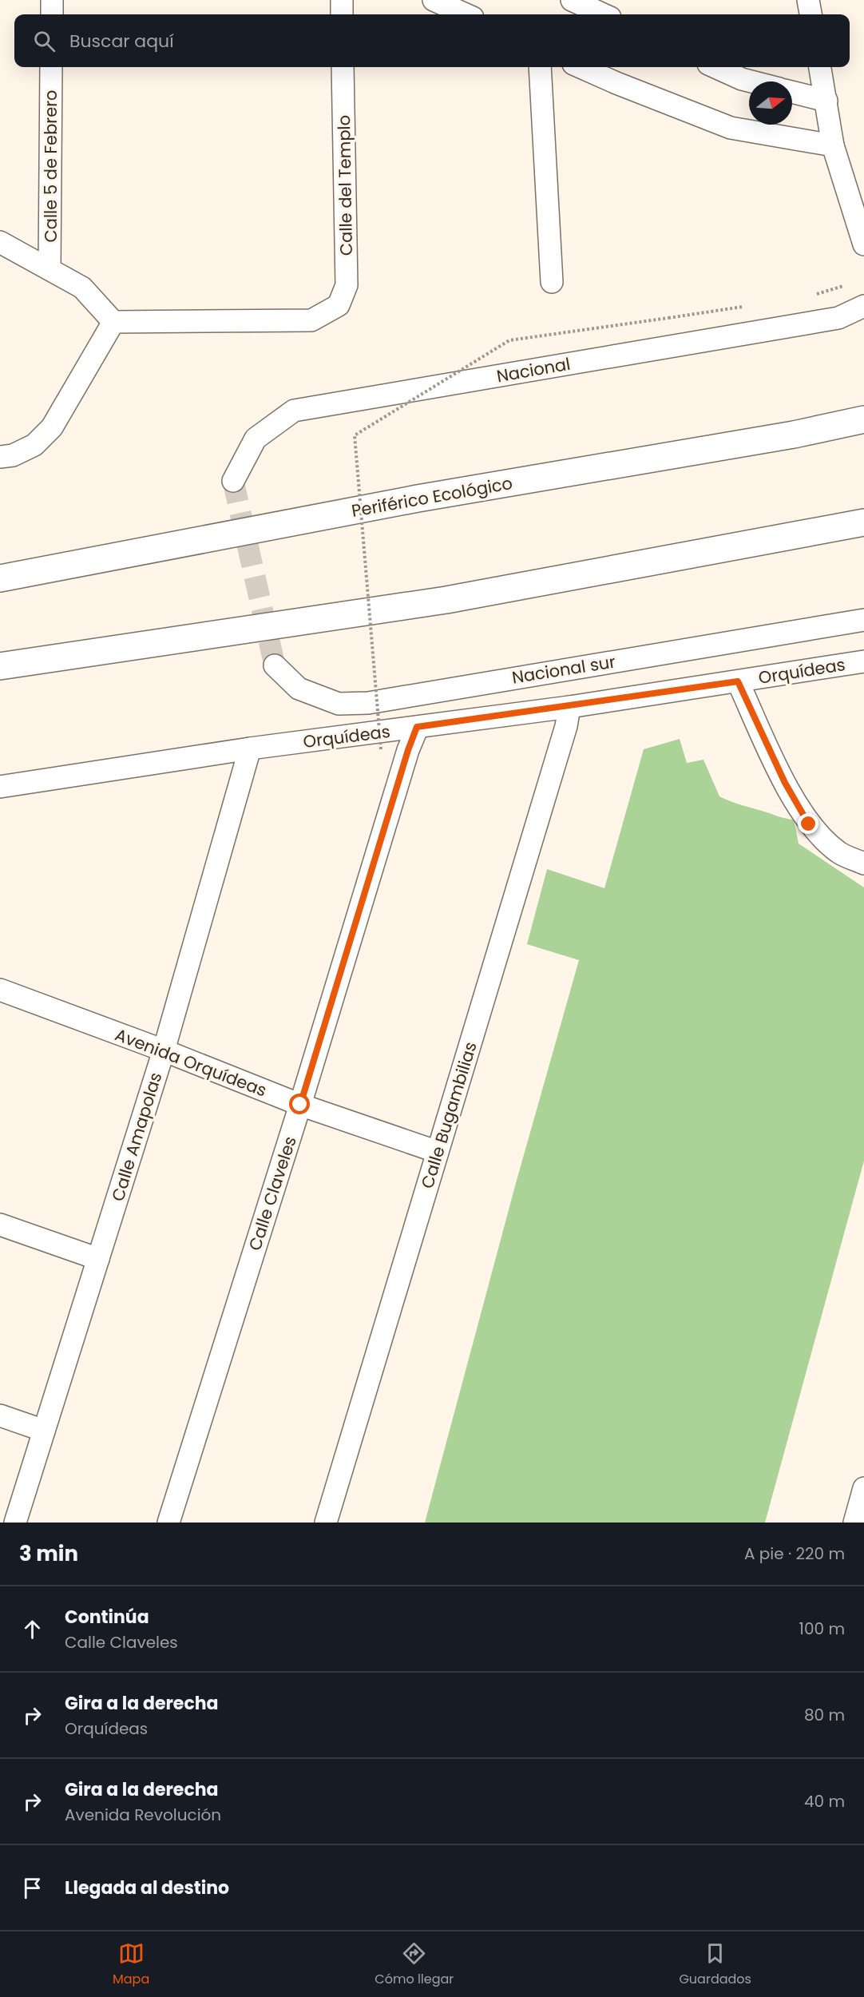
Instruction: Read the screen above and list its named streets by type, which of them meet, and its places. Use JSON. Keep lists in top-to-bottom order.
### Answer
{
  "streets": {
    "highway": ["Periférico Ecológico"],
    "street": [
      "Calle 5 de Febrero",
      "Calle del Templo",
      "Nacional",
      "Nacional sur",
      "Orquídeas",
      "Avenida Orquídeas",
      "Calle Bugambilias",
      "Calle Amapolas",
      "Calle Claveles"
    ]
  },
  "crossings": [
    ["Orquídeas", "Calle Bugambilias"],
    ["Orquídeas", "Calle Amapolas"],
    ["Orquídeas", "Calle Claveles"],
    ["Avenida Orquídeas", "Calle Bugambilias"],
    ["Avenida Orquídeas", "Calle Amapolas"],
    ["Avenida Orquídeas", "Calle Claveles"]
  ],
  "north": "right",
  "page": {
    "search": "Buscar aquí",
    "heading": ["3 min", "A pie · 220 m"],
    "list": [
      ["Continúa", "Calle Claveles", "100 m"],
      ["Gira a la derecha", "Orquídeas", "80 m"],
      ["Gira a la derecha", "Avenida Revolución", "40 m"],
      "Llegada al destino"
    ],
    "nav": ["Mapa", "Cómo llegar", "Guardados"]
  }
}
